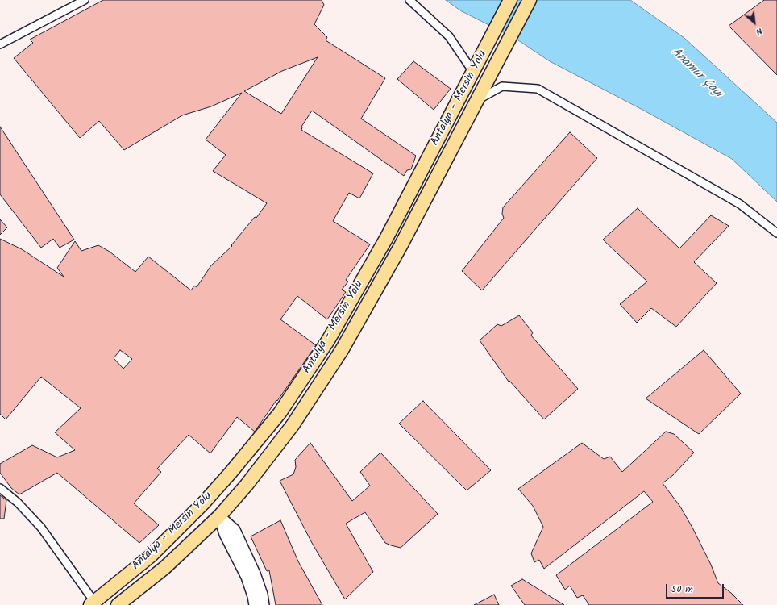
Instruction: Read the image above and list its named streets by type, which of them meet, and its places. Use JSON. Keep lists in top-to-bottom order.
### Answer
{
  "streets": {
    "highway": ["Antalya - Mersin Yolu"]
  },
  "water": ["Anamur Çayı"],
  "scale_bar": "50 m",
  "north": "bottom right"
}
